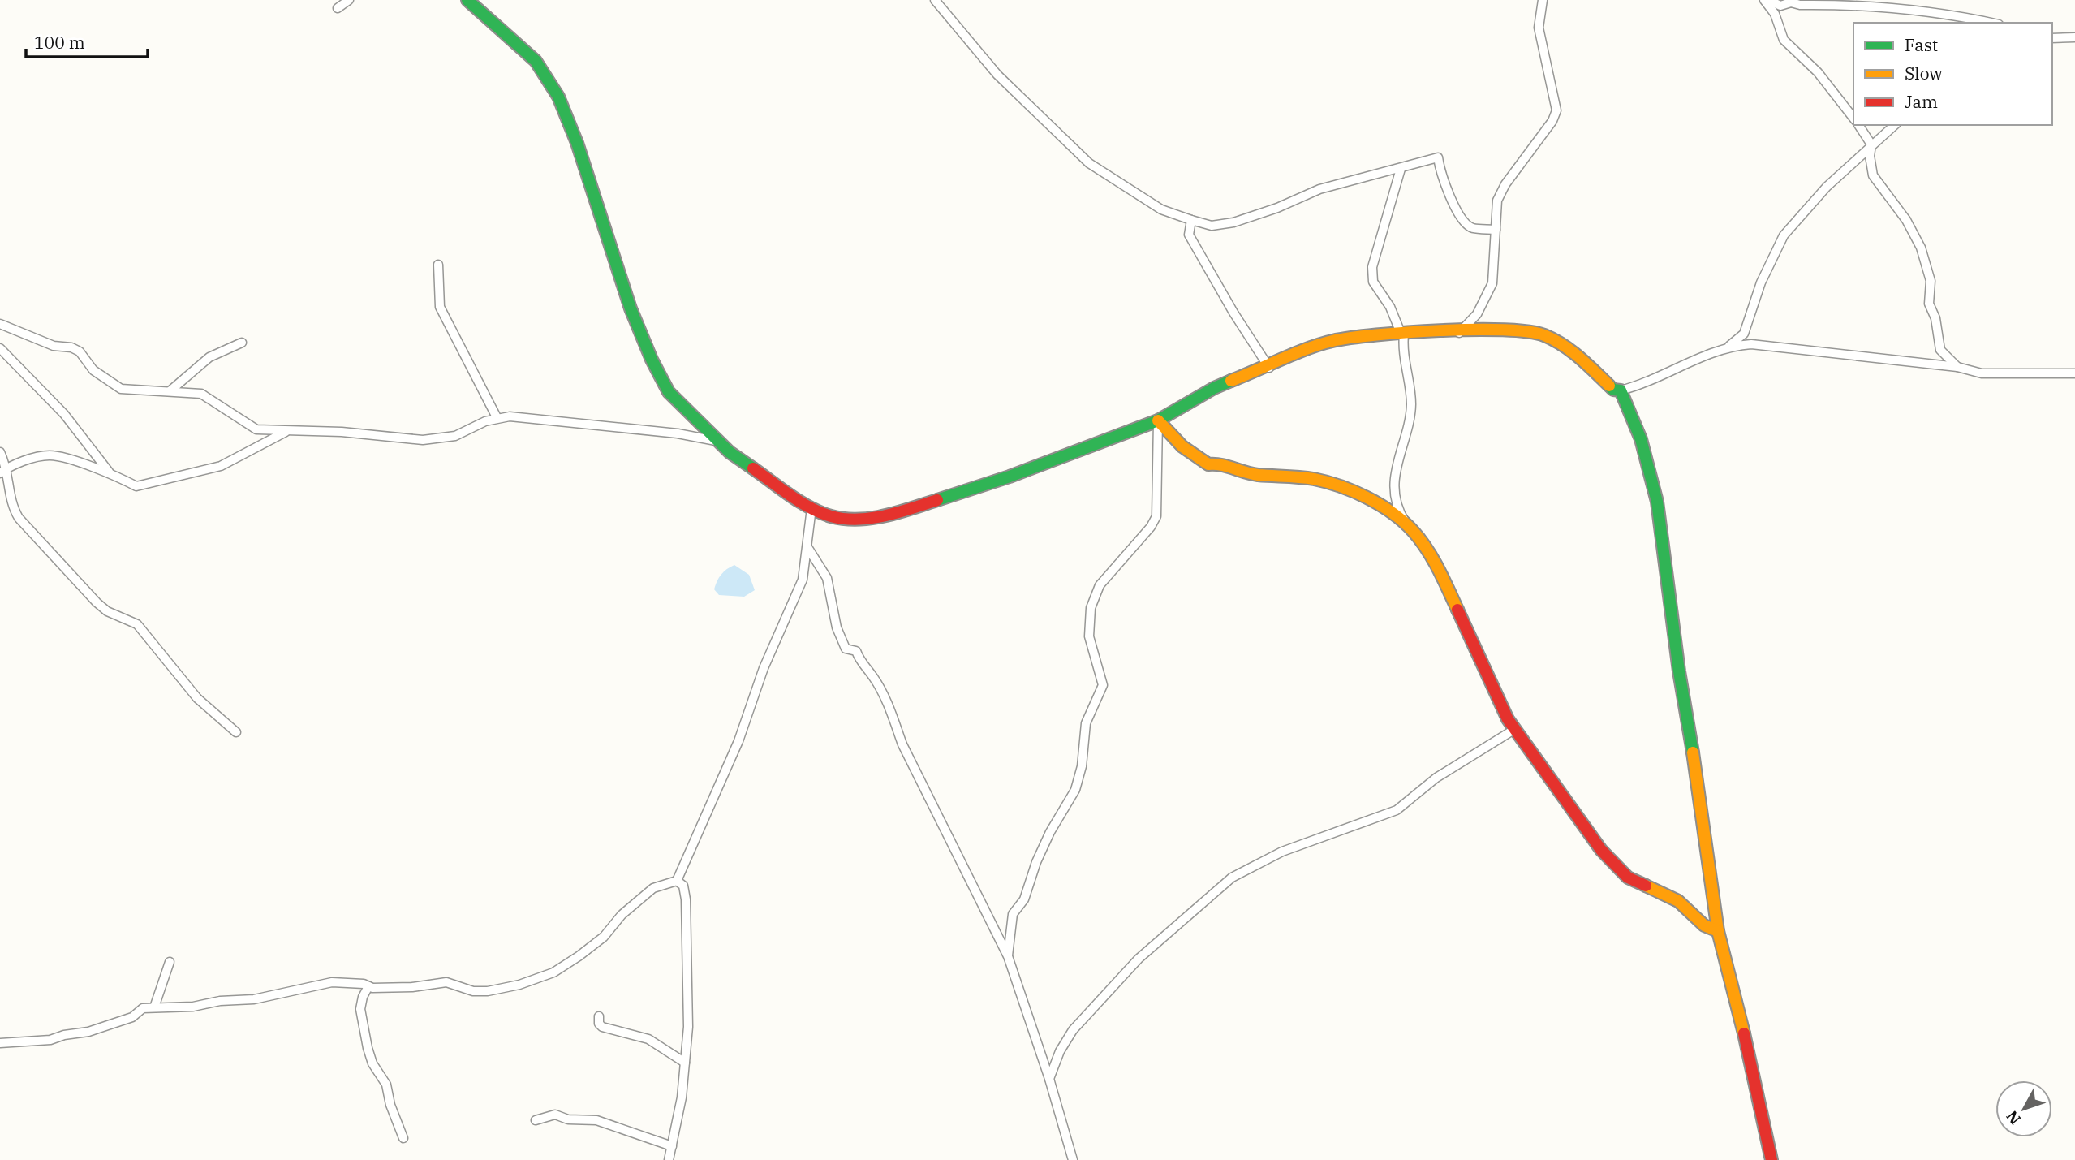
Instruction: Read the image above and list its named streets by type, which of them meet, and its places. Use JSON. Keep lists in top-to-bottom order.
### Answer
{
  "legend": ["Fast", "Slow", "Jam"],
  "scale_bar": "100 m",
  "north": "bottom left"
}
